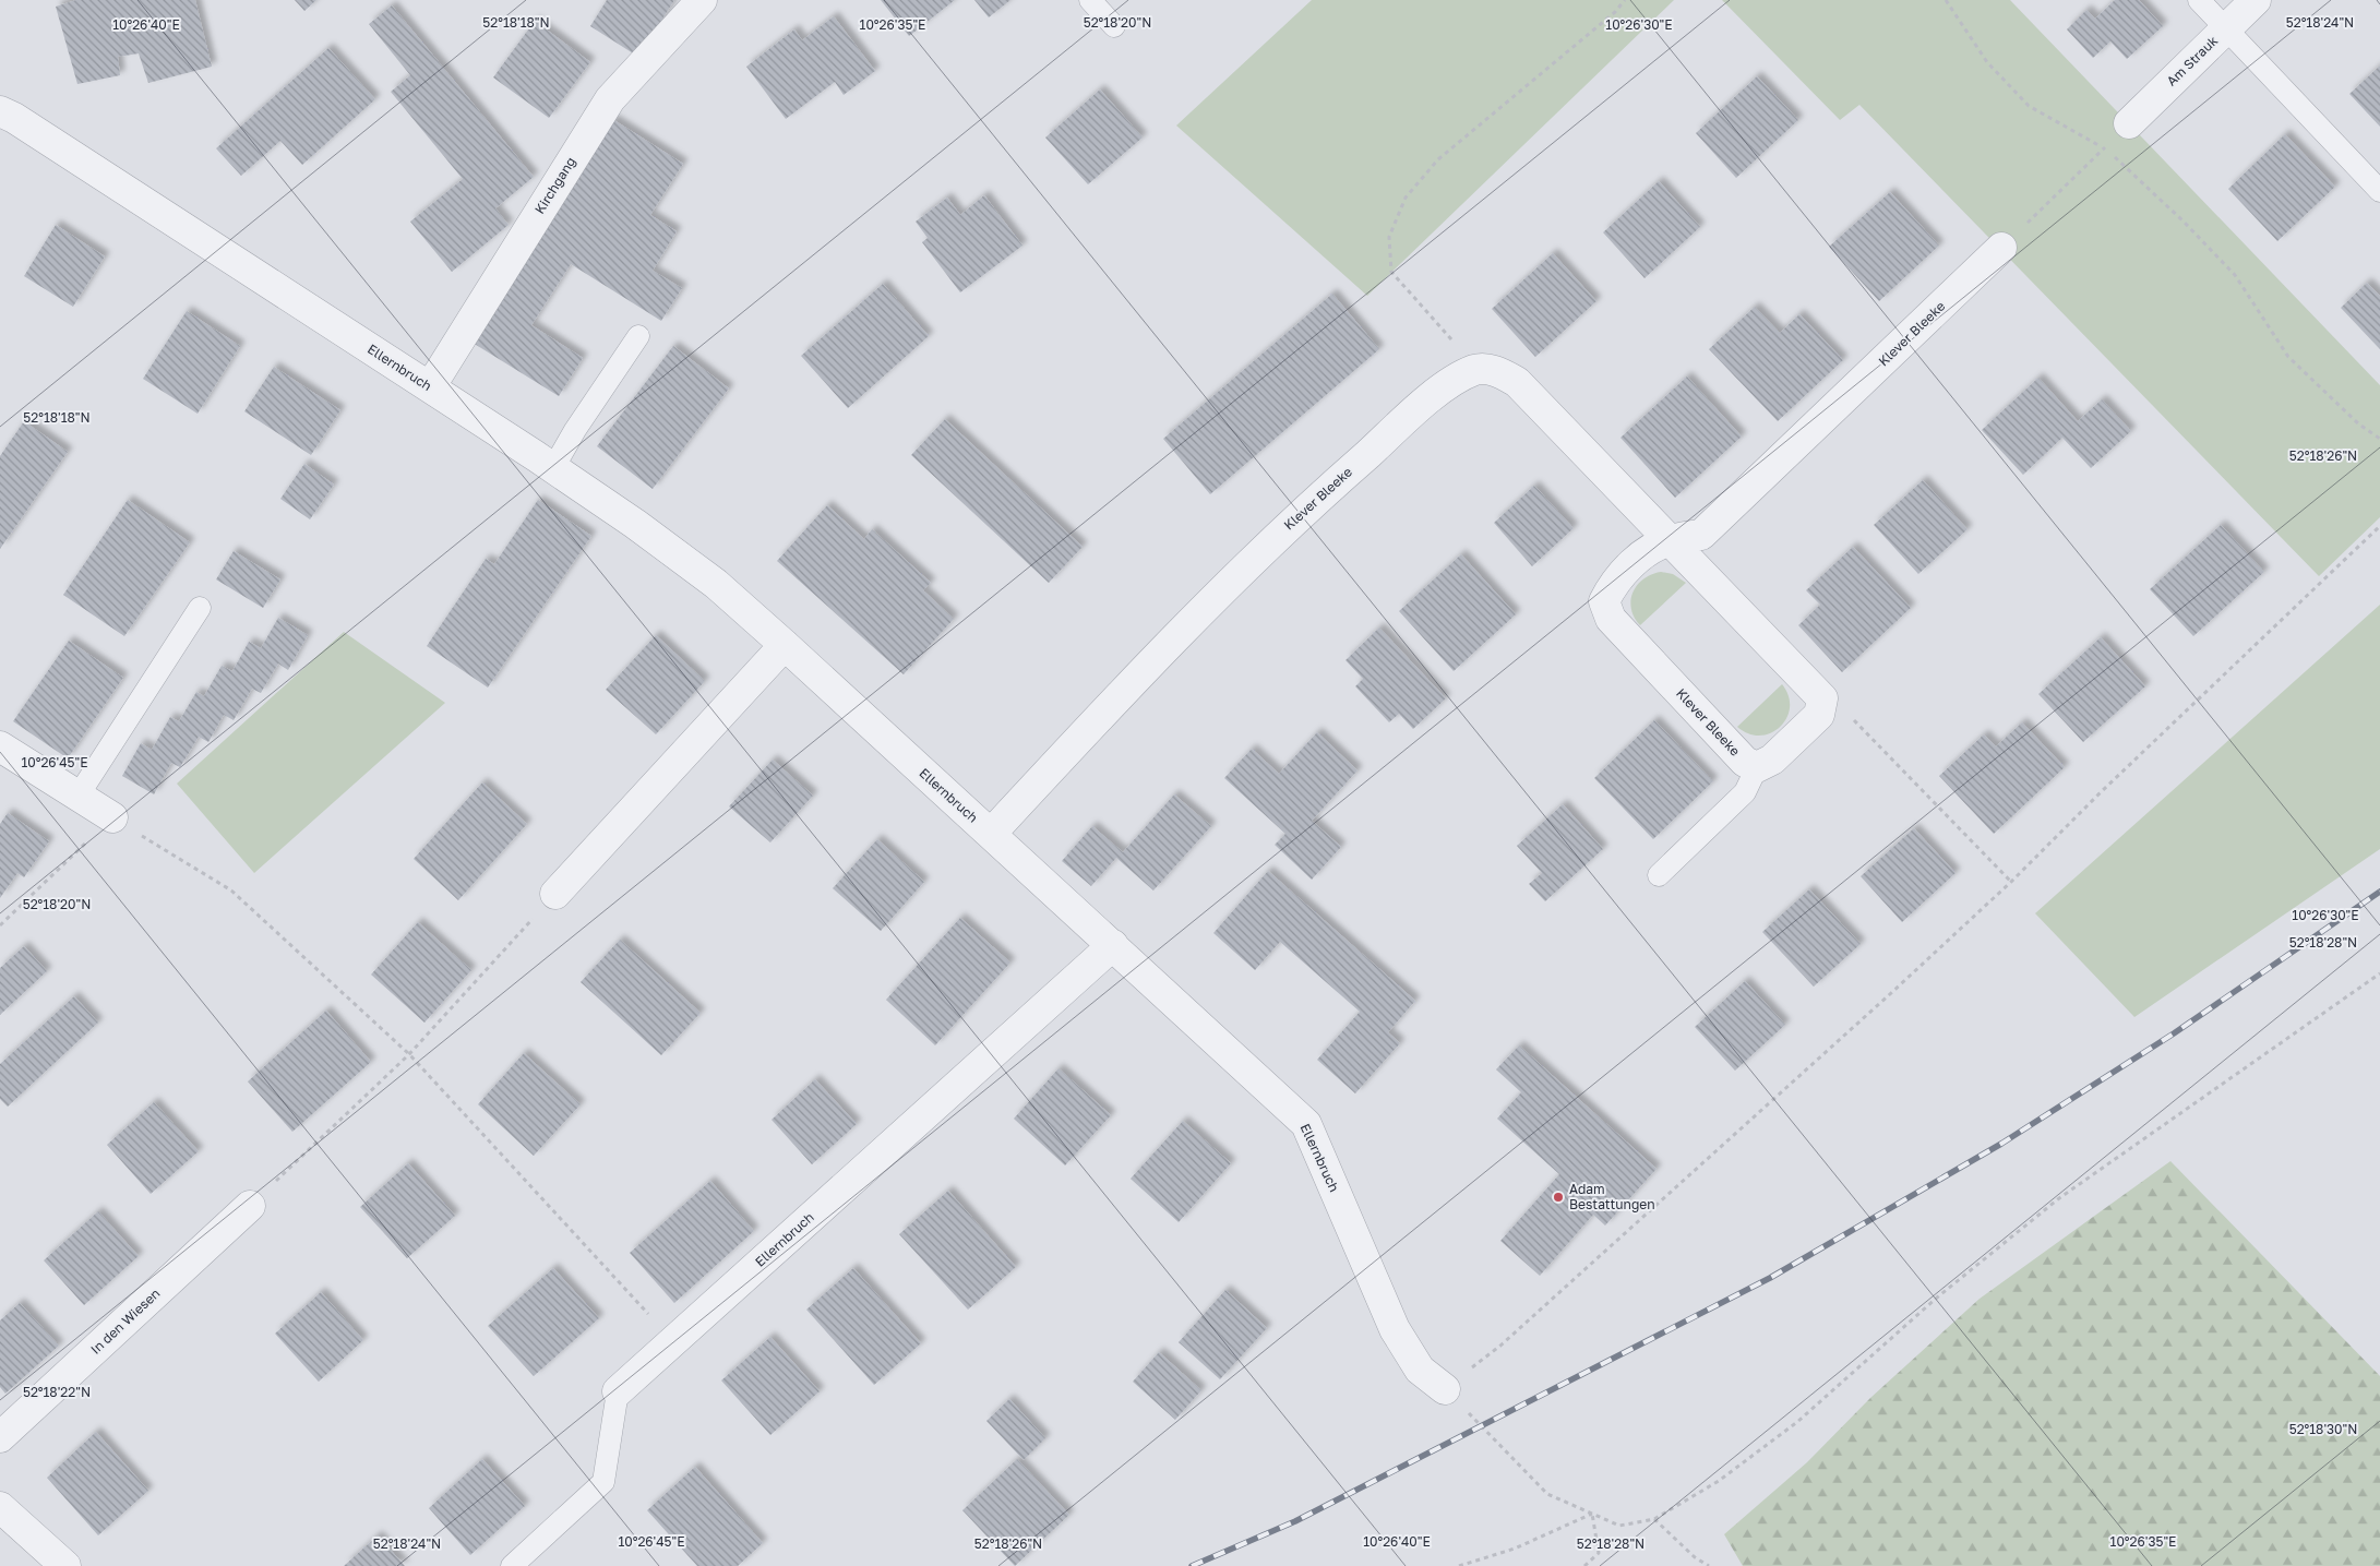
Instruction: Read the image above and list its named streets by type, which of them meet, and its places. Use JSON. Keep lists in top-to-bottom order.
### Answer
{
  "streets": {
    "street": [
      "Am Strauk",
      "Kirchgang",
      "Klever Bleeke",
      "Ellernbruch",
      "In den Wiesen"
    ]
  },
  "crossings": [
    ["Kirchgang", "Ellernbruch"],
    ["Klever Bleeke", "Ellernbruch"]
  ],
  "places": ["Adam Bestattungen"],
  "coordinates": [
    "52°18'18\"N",
    "52°18'20\"N",
    "52°18'24\"N",
    "10°26'40\"E",
    "10°26'35\"E",
    "10°26'30\"E",
    "52°18'26\"N",
    "10°26'45\"E",
    "52°18'28\"N",
    "52°18'22\"N",
    "52°18'30\"N"
  ]
}
